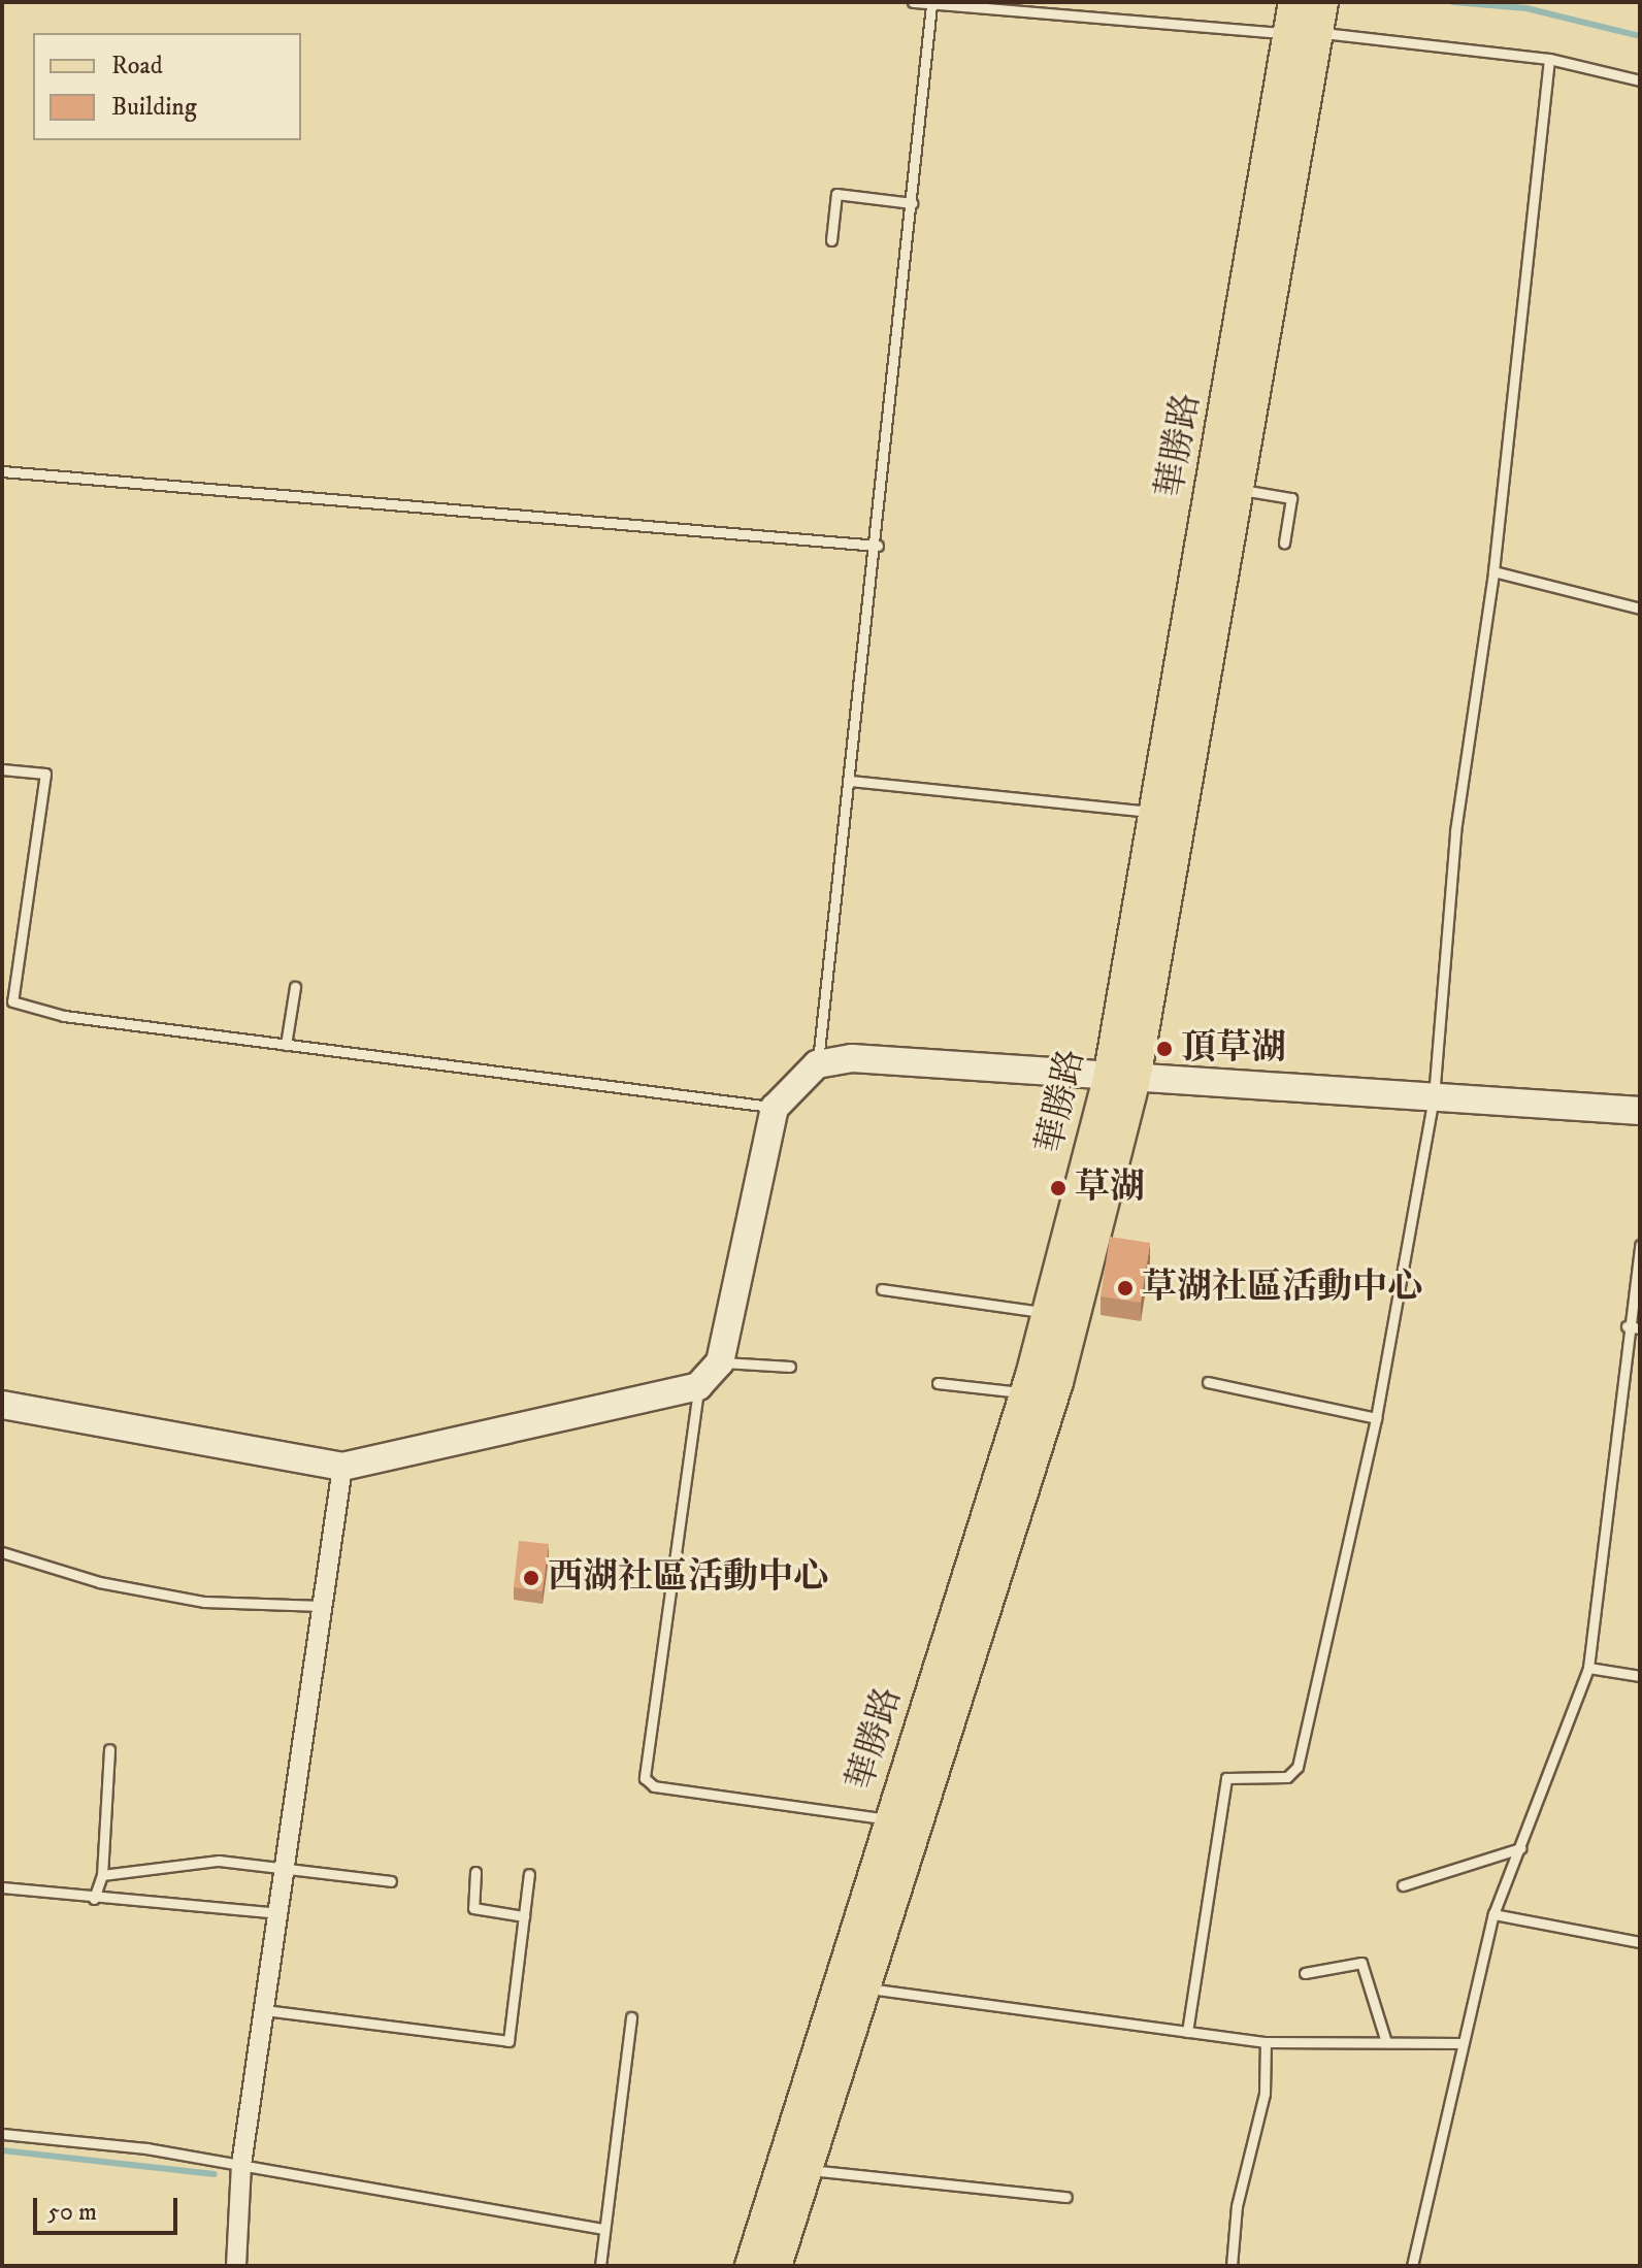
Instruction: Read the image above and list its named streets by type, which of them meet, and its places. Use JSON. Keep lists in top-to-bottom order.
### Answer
{
  "streets": {
    "main road": ["華勝路"]
  },
  "places": [
    "頂草湖",
    "草湖",
    "草湖社區活動中心",
    "西湖社區活動中心"
  ],
  "legend": ["Road", "Building"],
  "scale_bar": "50 m"
}
